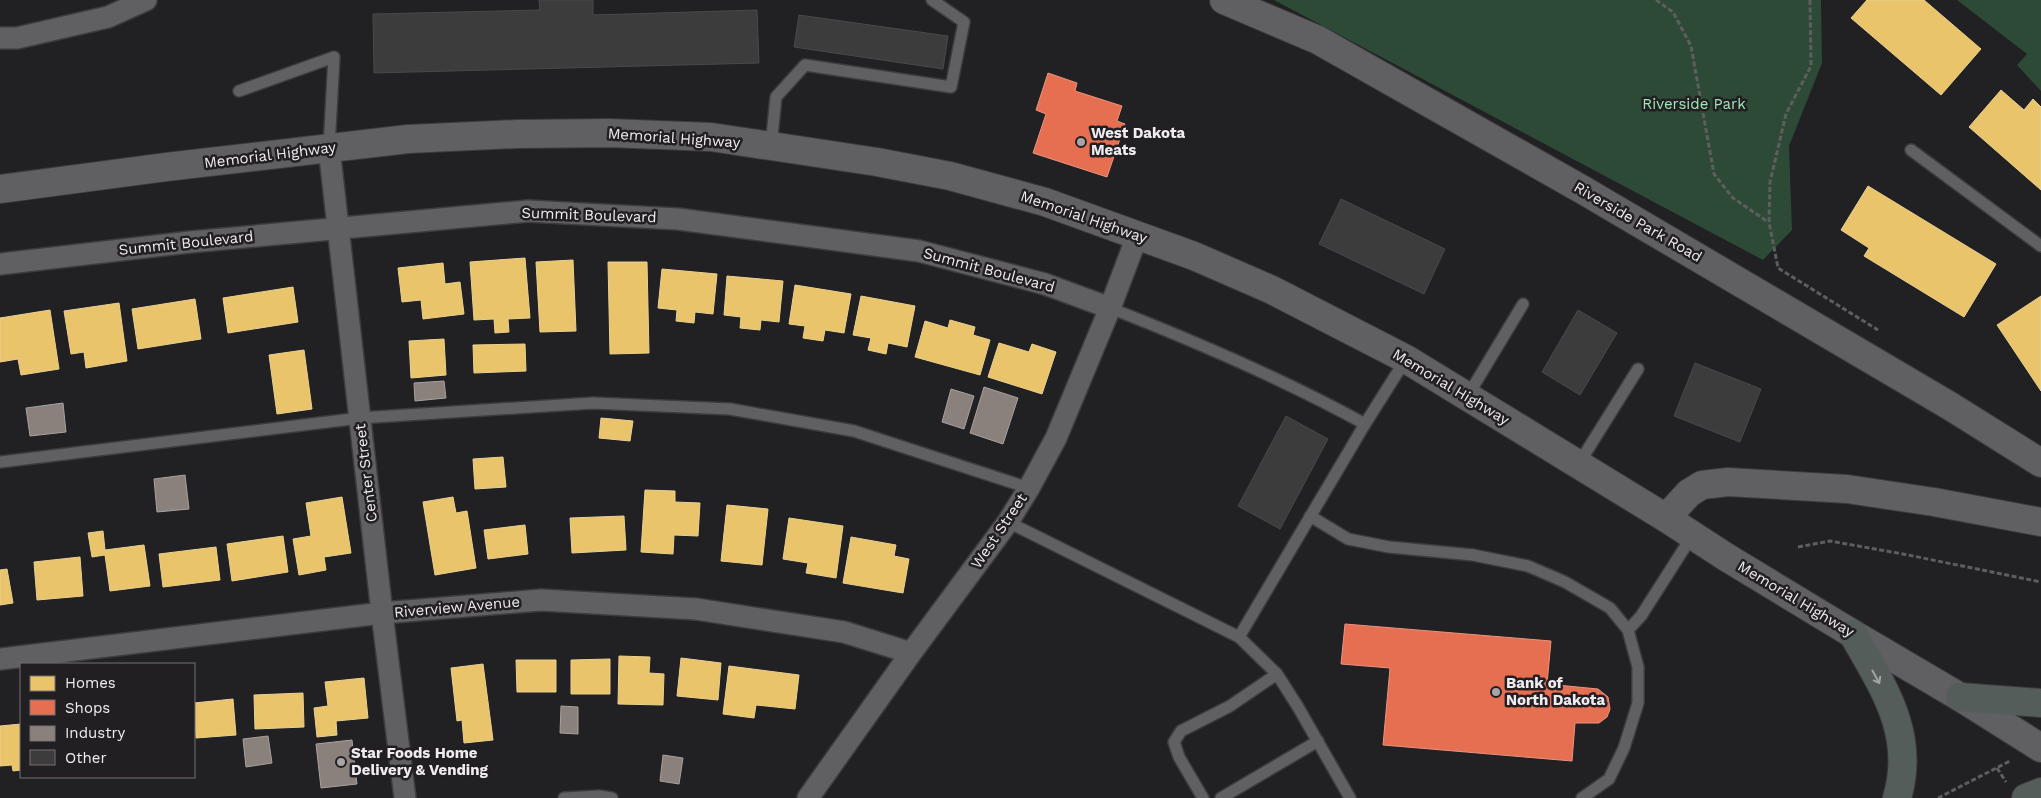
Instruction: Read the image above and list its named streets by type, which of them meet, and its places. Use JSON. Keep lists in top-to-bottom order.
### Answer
{
  "streets": {
    "street": [
      "Memorial Highway",
      "Summit Boulevard",
      "Riverside Park Road",
      "Center Street",
      "West Street",
      "Riverview Avenue"
    ]
  },
  "crossings": [
    ["Memorial Highway", "Center Street"],
    ["Memorial Highway", "West Street"],
    ["Summit Boulevard", "Center Street"],
    ["Summit Boulevard", "West Street"],
    ["Center Street", "Riverview Avenue"],
    ["West Street", "Riverview Avenue"]
  ],
  "parks": ["Riverside Park"],
  "places": ["West Dakota Meats", "Bank of North Dakota", "Star Foods Home Delivery & Vending"],
  "legend": [
    "Homes",
    "Shops",
    "Industry",
    "Other"
  ]
}
